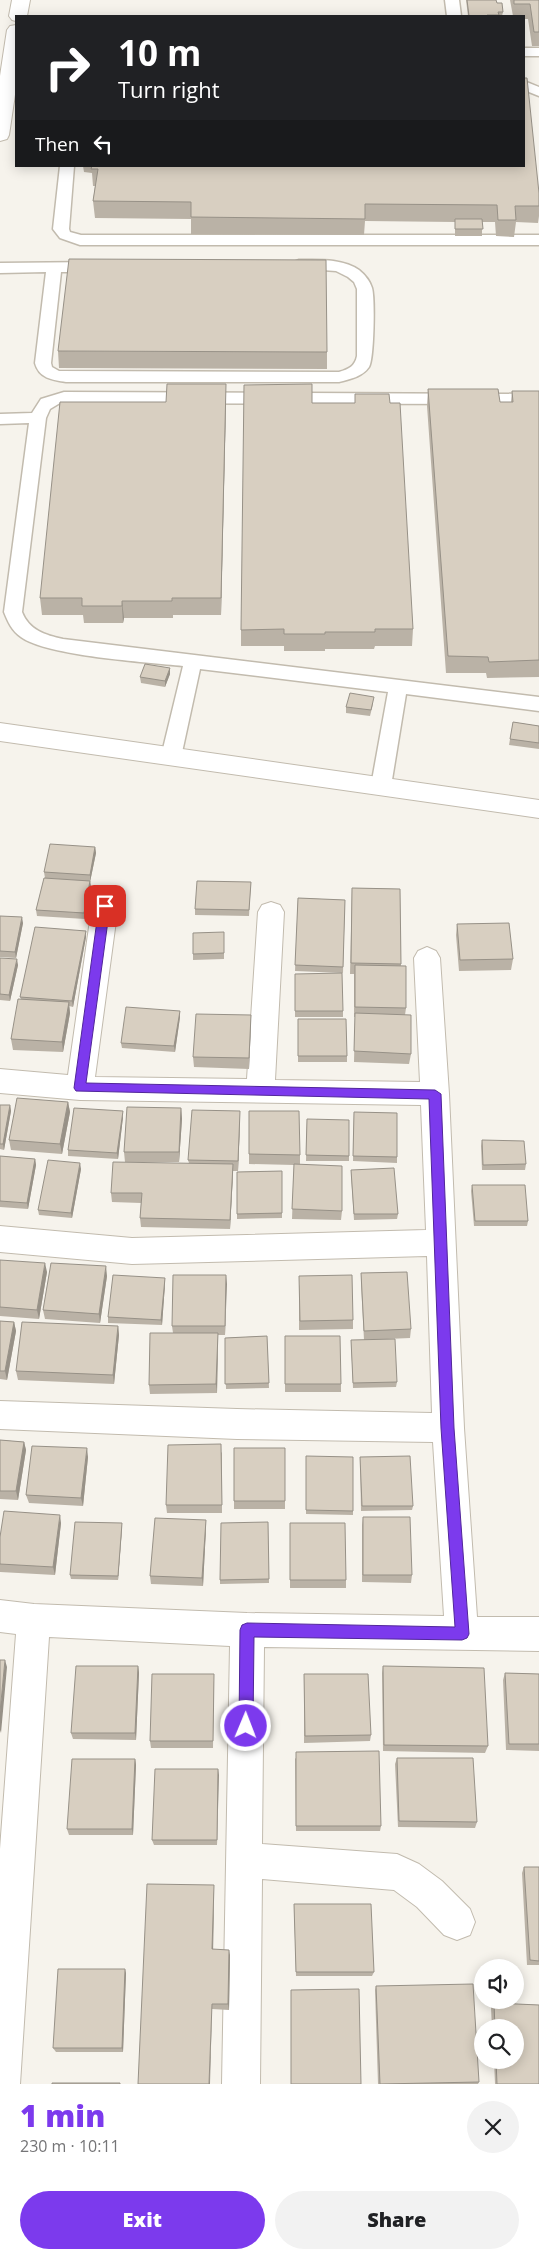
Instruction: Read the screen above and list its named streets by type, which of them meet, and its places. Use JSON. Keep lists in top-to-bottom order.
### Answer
{
  "page": {
    "turn": ["10 m", "Turn right"],
    "then": "Then",
    "heading": ["1 min", "230 m · 10:11"],
    "buttons": ["Exit", "Share"]
  }
}
